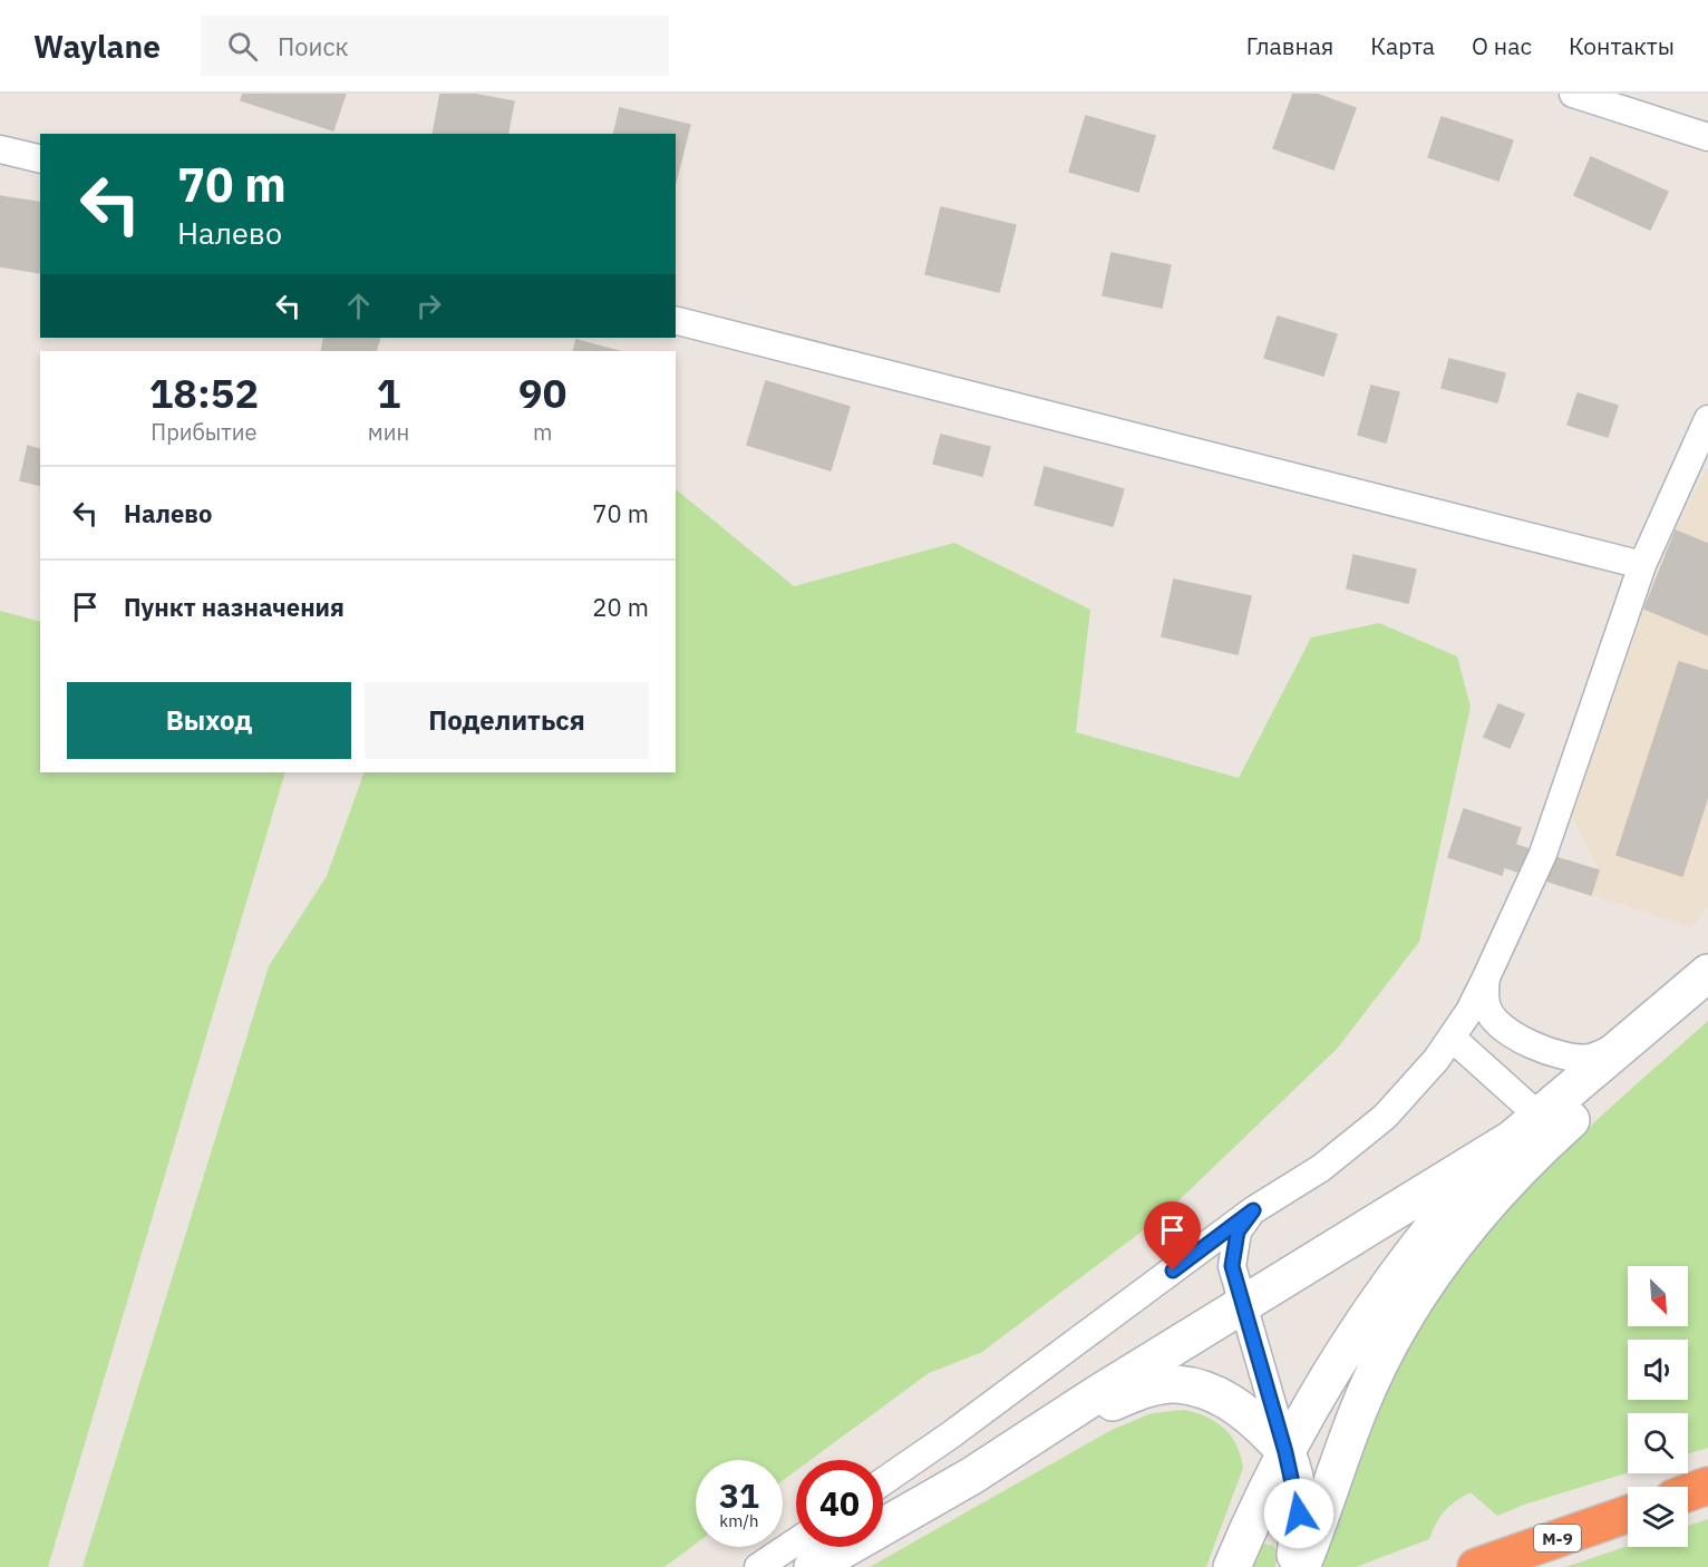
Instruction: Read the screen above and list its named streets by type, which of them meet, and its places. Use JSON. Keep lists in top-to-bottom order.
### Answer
{
  "streets": {
    "highway": ["М-9"]
  },
  "north": "bottom right",
  "page": {
    "header": "Waylane",
    "search": "Поиск",
    "nav": [
      "Главная",
      "Карта",
      "О нас",
      "Контакты"
    ],
    "turn": ["70 m", "Налево"],
    "eta": [
      "18:52",
      "Прибытие",
      "1",
      "мин",
      "90",
      "m"
    ],
    "list": [
      {
        "name": "Налево",
        "value": "70 m"
      },
      {
        "name": "Пункт назначения",
        "value": "20 m"
      }
    ],
    "buttons": ["Выход", "Поделиться"],
    "speed": "31 km/h",
    "limit": "40"
  }
}
